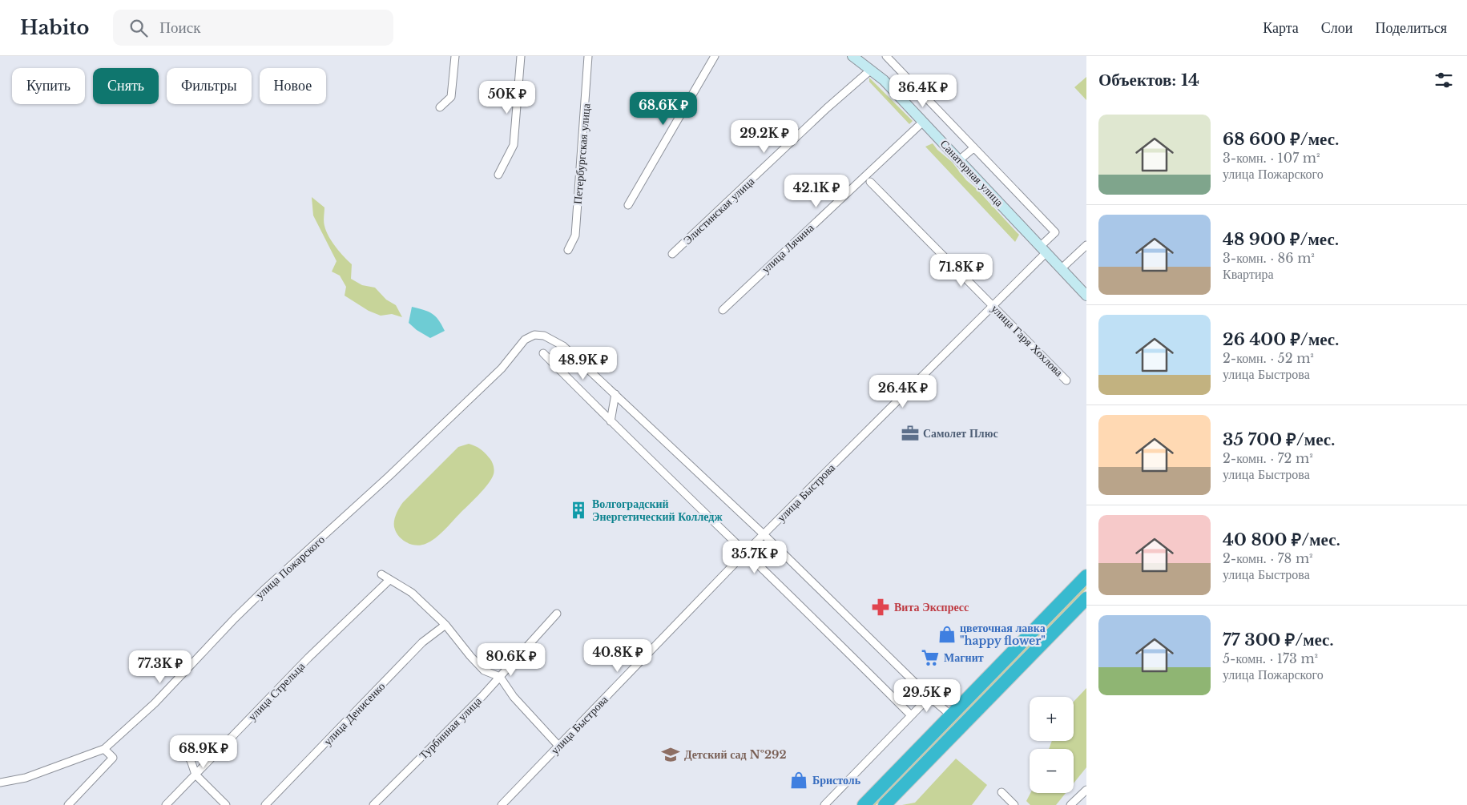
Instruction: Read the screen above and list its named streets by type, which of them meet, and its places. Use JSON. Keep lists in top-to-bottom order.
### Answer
{
  "streets": {
    "street": [
      "Петербургская улица",
      "Санаторная улица",
      "Элистинская улица",
      "улица Лячина",
      "улица Гаря Хохлова",
      "улица Быстрова",
      "улица Пожарского",
      "улица Стрельца",
      "улица Денисенко",
      "Турбинная улица"
    ]
  },
  "crossings": [
    ["Санаторная улица", "Элистинская улица"],
    ["Санаторная улица", "улица Лячина"],
    ["Санаторная улица", "улица Быстрова"],
    ["улица Гаря Хохлова", "улица Быстрова"]
  ],
  "places": {
    "office": ["Самолет Плюс"],
    "building": ["Волгоградский Энергетический Колледж"],
    "pharmacy": ["Вита Экспресс"],
    "shop": ["цветочная лавка \"happy flower\"", "Бристоль"],
    "supermarket": ["Магнит"],
    "school or university": ["Детский сад №292"]
  },
  "page": {
    "header": "Habito",
    "search": "Поиск",
    "nav": ["Карта", "Слои", "Поделиться"],
    "heading": "Объектов: 14",
    "chip": [
      "Купить",
      "Снять",
      "Фильтры",
      "Новое"
    ],
    "price": [
      "36.4K ₽",
      "50K ₽",
      "68.6K ₽",
      "29.2K ₽",
      "42.1K ₽",
      "71.8K ₽",
      "48.9K ₽",
      "26.4K ₽",
      "35.7K ₽",
      "40.8K ₽",
      "80.6K ₽",
      "77.3K ₽",
      "29.5K ₽",
      "68.9K ₽"
    ],
    "list": [
      {
        "name": "68 600 ₽/мес.",
        "note": "3-комн. · 107 m² · улица Пожарского"
      },
      {
        "name": "48 900 ₽/мес.",
        "note": "3-комн. · 86 m² · Квартира"
      },
      {
        "name": "26 400 ₽/мес.",
        "note": "2-комн. · 52 m² · улица Быстрова"
      },
      {
        "name": "35 700 ₽/мес.",
        "note": "2-комн. · 72 m² · улица Быстрова"
      },
      {
        "name": "40 800 ₽/мес.",
        "note": "2-комн. · 78 m² · улица Быстрова"
      },
      {
        "name": "77 300 ₽/мес.",
        "note": "5-комн. · 173 m² · улица Пожарского"
      }
    ],
    "map_buttons": ["+", "−"]
  }
}
